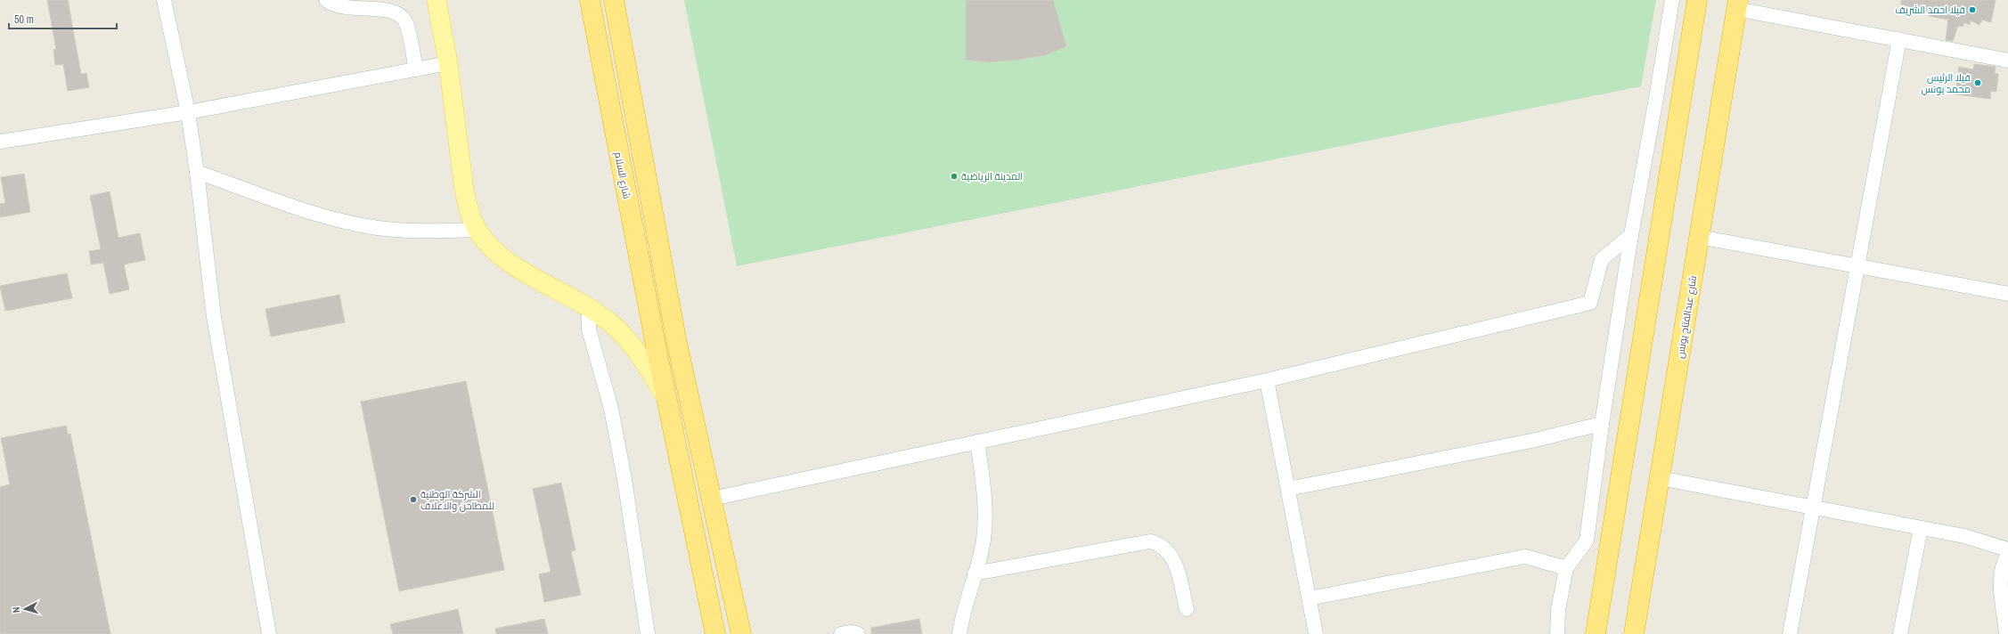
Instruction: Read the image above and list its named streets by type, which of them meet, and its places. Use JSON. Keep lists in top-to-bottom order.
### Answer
{
  "streets": {
    "highway": ["شارع السلام", "شارع عبدالفتاح يونس"]
  },
  "places": [
    "فيلا احمد الشريف",
    "فيلا الرئيس محمد يونس",
    "المدينة الرياضية",
    "الشركة الوطنية للمطاحن والاعلاف"
  ],
  "scale_bar": "50 m",
  "north": "left"
}
